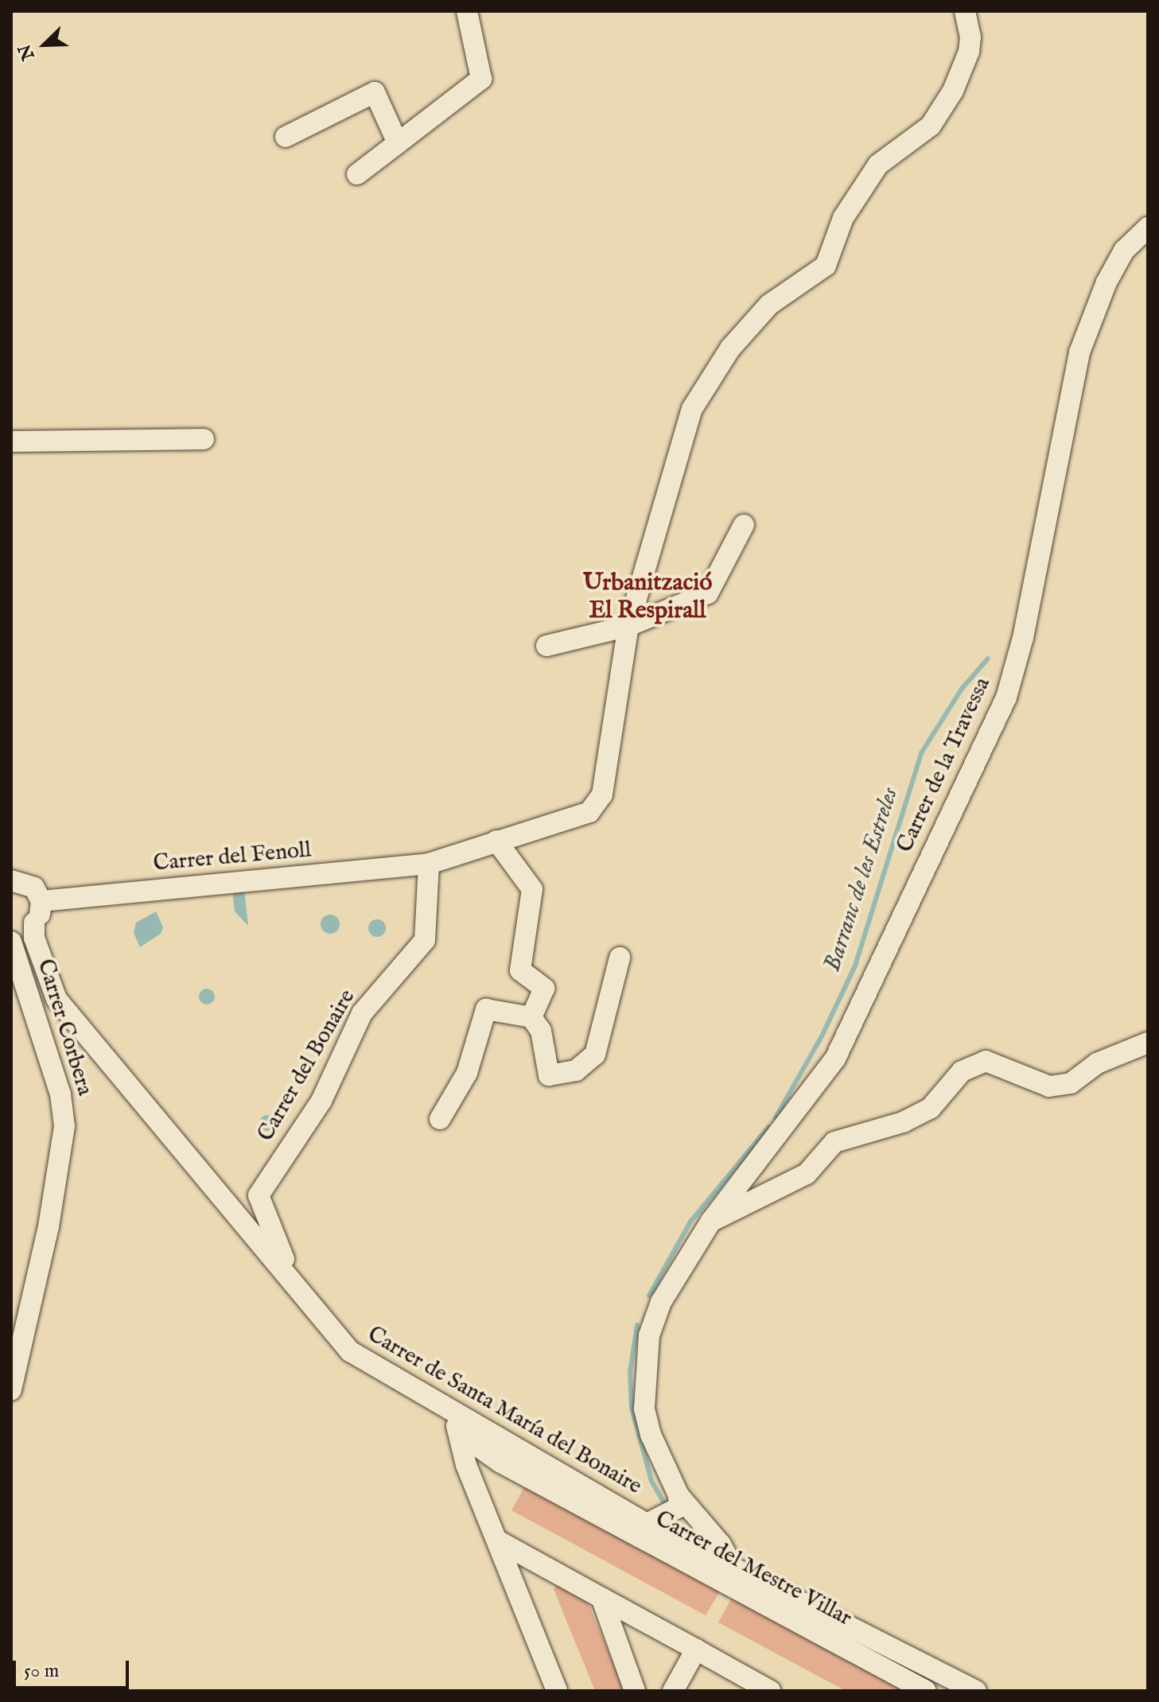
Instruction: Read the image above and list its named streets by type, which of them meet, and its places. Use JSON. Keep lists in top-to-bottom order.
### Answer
{
  "streets": {
    "street": [
      "Carrer de la Travessa",
      "Carrer del Fenoll",
      "Carrer Corbera",
      "Carrer del Bonaire",
      "Carrer de Santa María del Bonaire",
      "Carrer del Mestre Villar"
    ]
  },
  "crossings": [
    ["Carrer de la Travessa", "Carrer de Santa María del Bonaire"],
    ["Carrer del Fenoll", "Carrer del Bonaire"],
    ["Carrer del Bonaire", "Carrer de Santa María del Bonaire"],
    ["Carrer de Santa María del Bonaire", "Carrer del Mestre Villar"]
  ],
  "districts": ["Urbanització El Respirall"],
  "water": ["Barranc de les Estreles"],
  "scale_bar": "50 m",
  "north": "bottom left"
}
